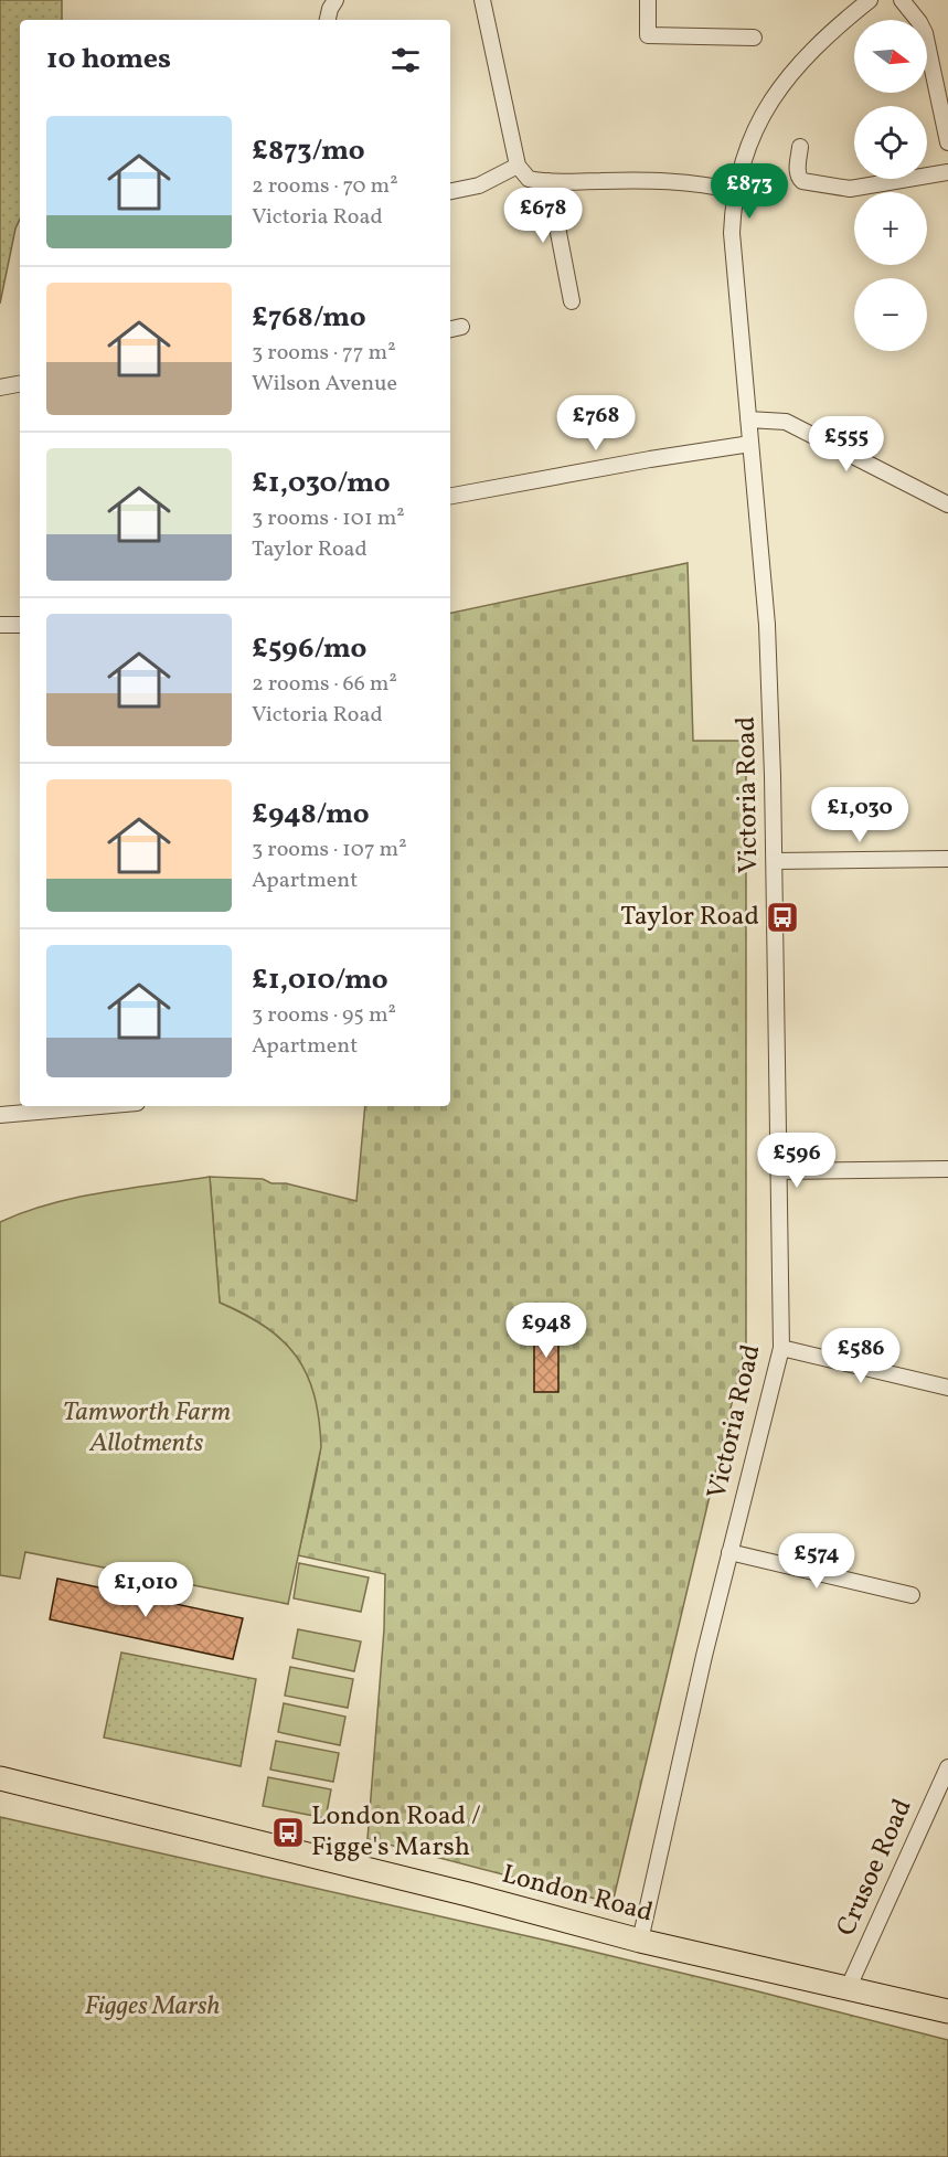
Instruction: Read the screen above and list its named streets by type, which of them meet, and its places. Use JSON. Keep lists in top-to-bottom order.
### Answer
{
  "streets": {
    "main road": ["London Road"],
    "street": ["Victoria Road", "Crusoe Road"]
  },
  "crossings": [
    ["Victoria Road", "London Road"],
    ["Crusoe Road", "London Road"]
  ],
  "parks": ["Tamworth Farm Allotments", "Figges Marsh"],
  "places": {
    "bus stop": ["Taylor Road", "London Road / Figge's Marsh"]
  },
  "north": "right",
  "page": {
    "map_buttons": ["+", "−"],
    "heading": "10 homes",
    "list": [
      {
        "name": "£873/mo",
        "note": "2 rooms · 70 m² · Victoria Road"
      },
      {
        "name": "£768/mo",
        "note": "3 rooms · 77 m² · Wilson Avenue"
      },
      {
        "name": "£1,030/mo",
        "note": "3 rooms · 101 m² · Taylor Road"
      },
      {
        "name": "£596/mo",
        "note": "2 rooms · 66 m² · Victoria Road"
      },
      {
        "name": "£948/mo",
        "note": "3 rooms · 107 m² · Apartment"
      },
      {
        "name": "£1,010/mo",
        "note": "3 rooms · 95 m² · Apartment"
      }
    ],
    "price": [
      "£873",
      "£678",
      "£768",
      "£555",
      "£1,030",
      "£596",
      "£948",
      "£586",
      "£574",
      "£1,010"
    ]
  }
}
